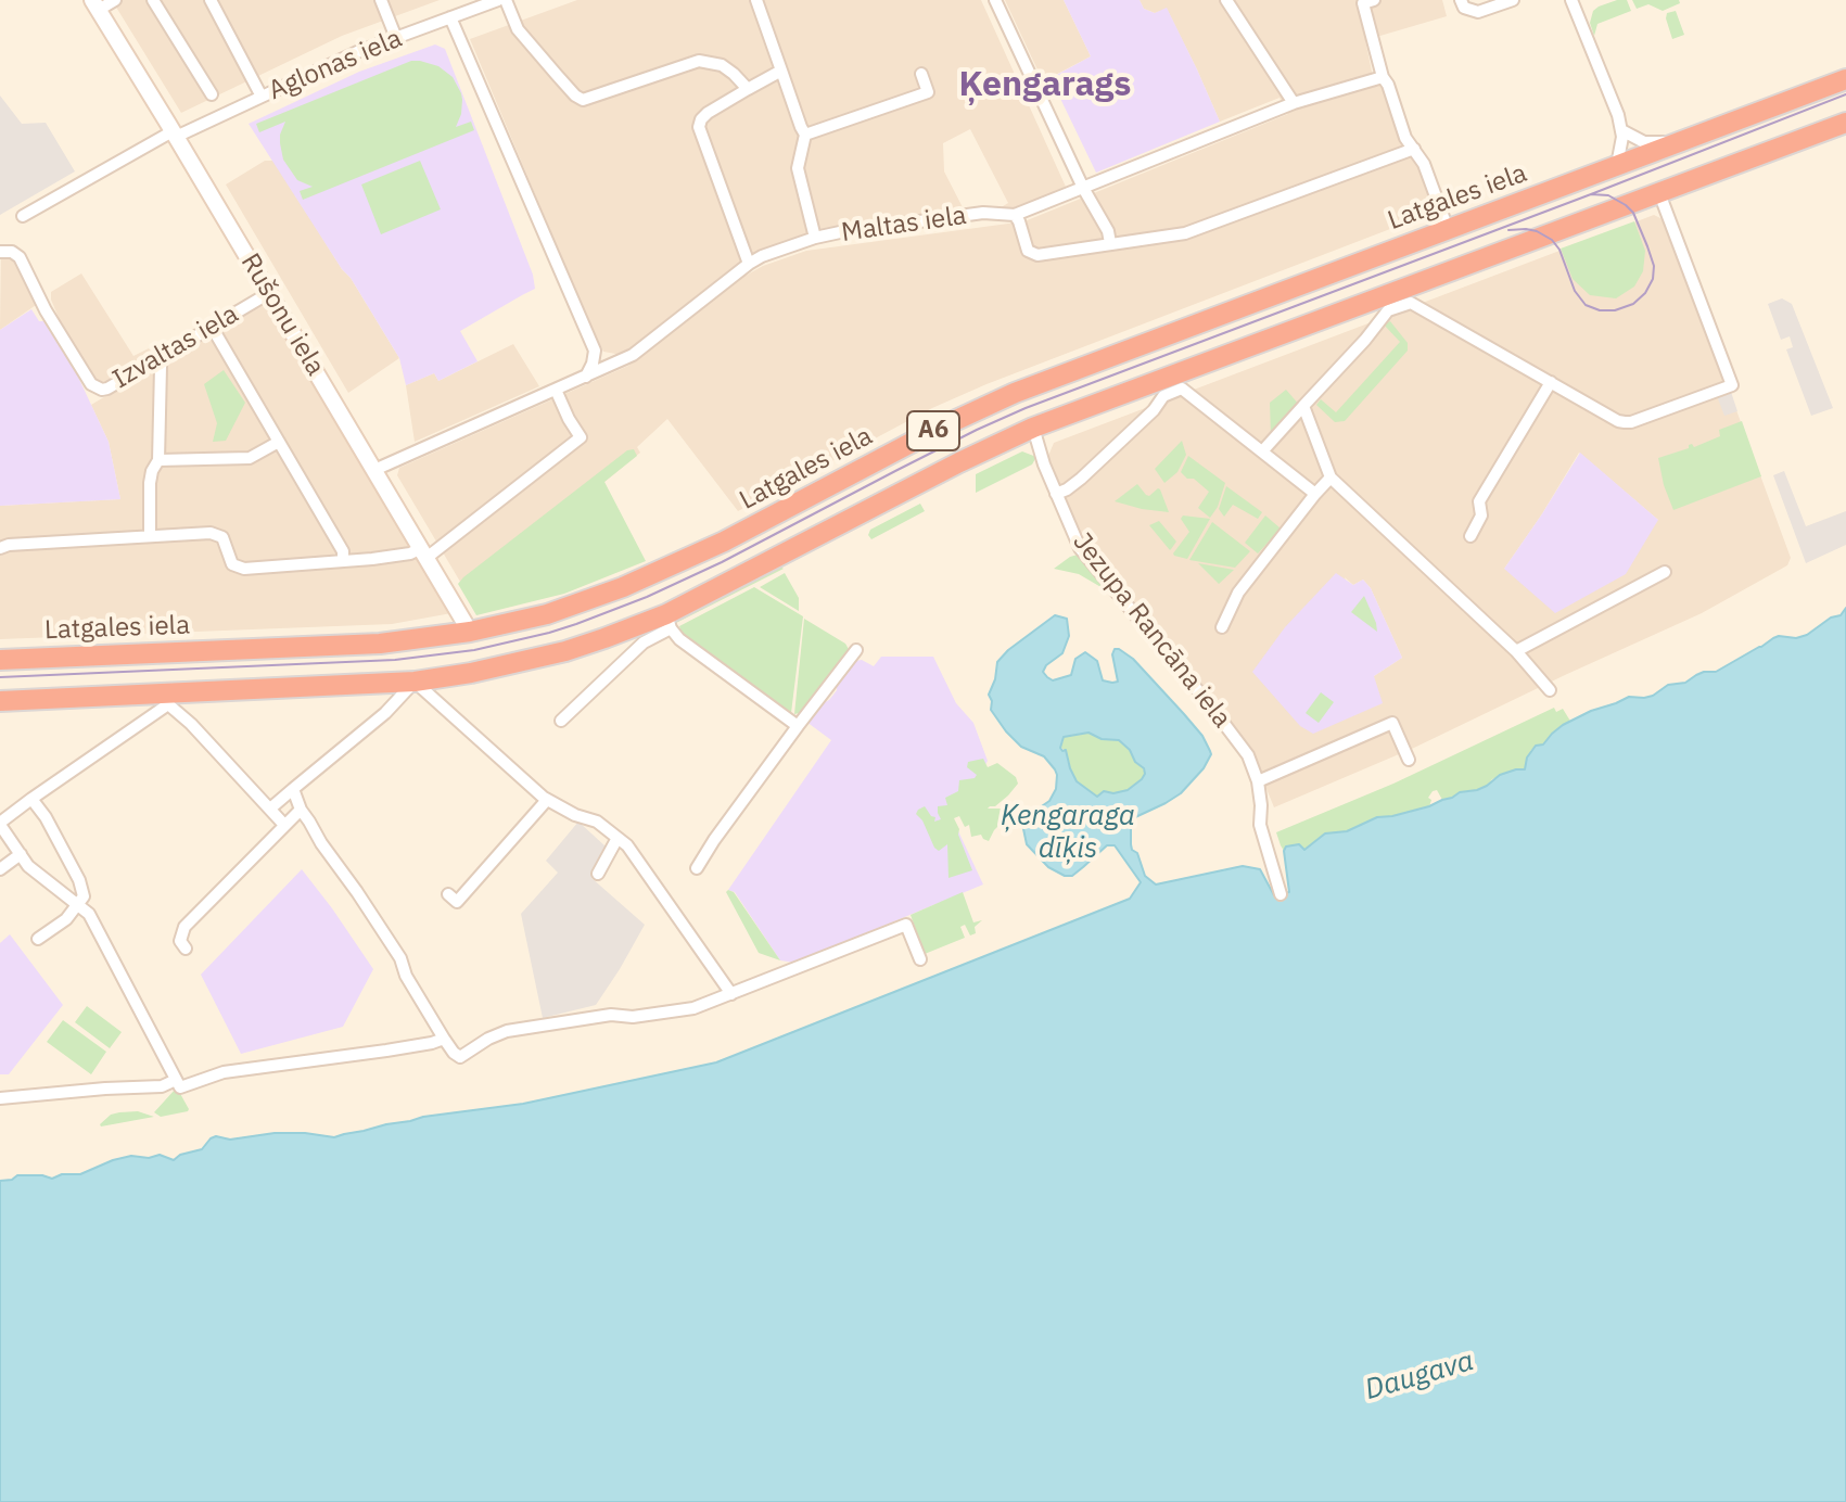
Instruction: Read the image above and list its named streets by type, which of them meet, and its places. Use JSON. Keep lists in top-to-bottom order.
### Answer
{
  "streets": {
    "highway": ["Latgales iela", "A6"],
    "street": [
      "Aglonas iela",
      "Maltas iela",
      "Rušonu iela",
      "Izvaltas iela",
      "Jezupa Rancāna iela"
    ]
  },
  "crossings": [
    ["Aglonas iela", "Rušonu iela"],
    ["Latgales iela", "Rušonu iela"],
    ["Maltas iela", "Rušonu iela"],
    ["Rušonu iela", "Izvaltas iela"],
    ["A6", "Jezupa Rancāna iela"]
  ],
  "districts": ["Ķengarags"],
  "water": ["Ķengaraga dīķis", "Daugava"]
}
